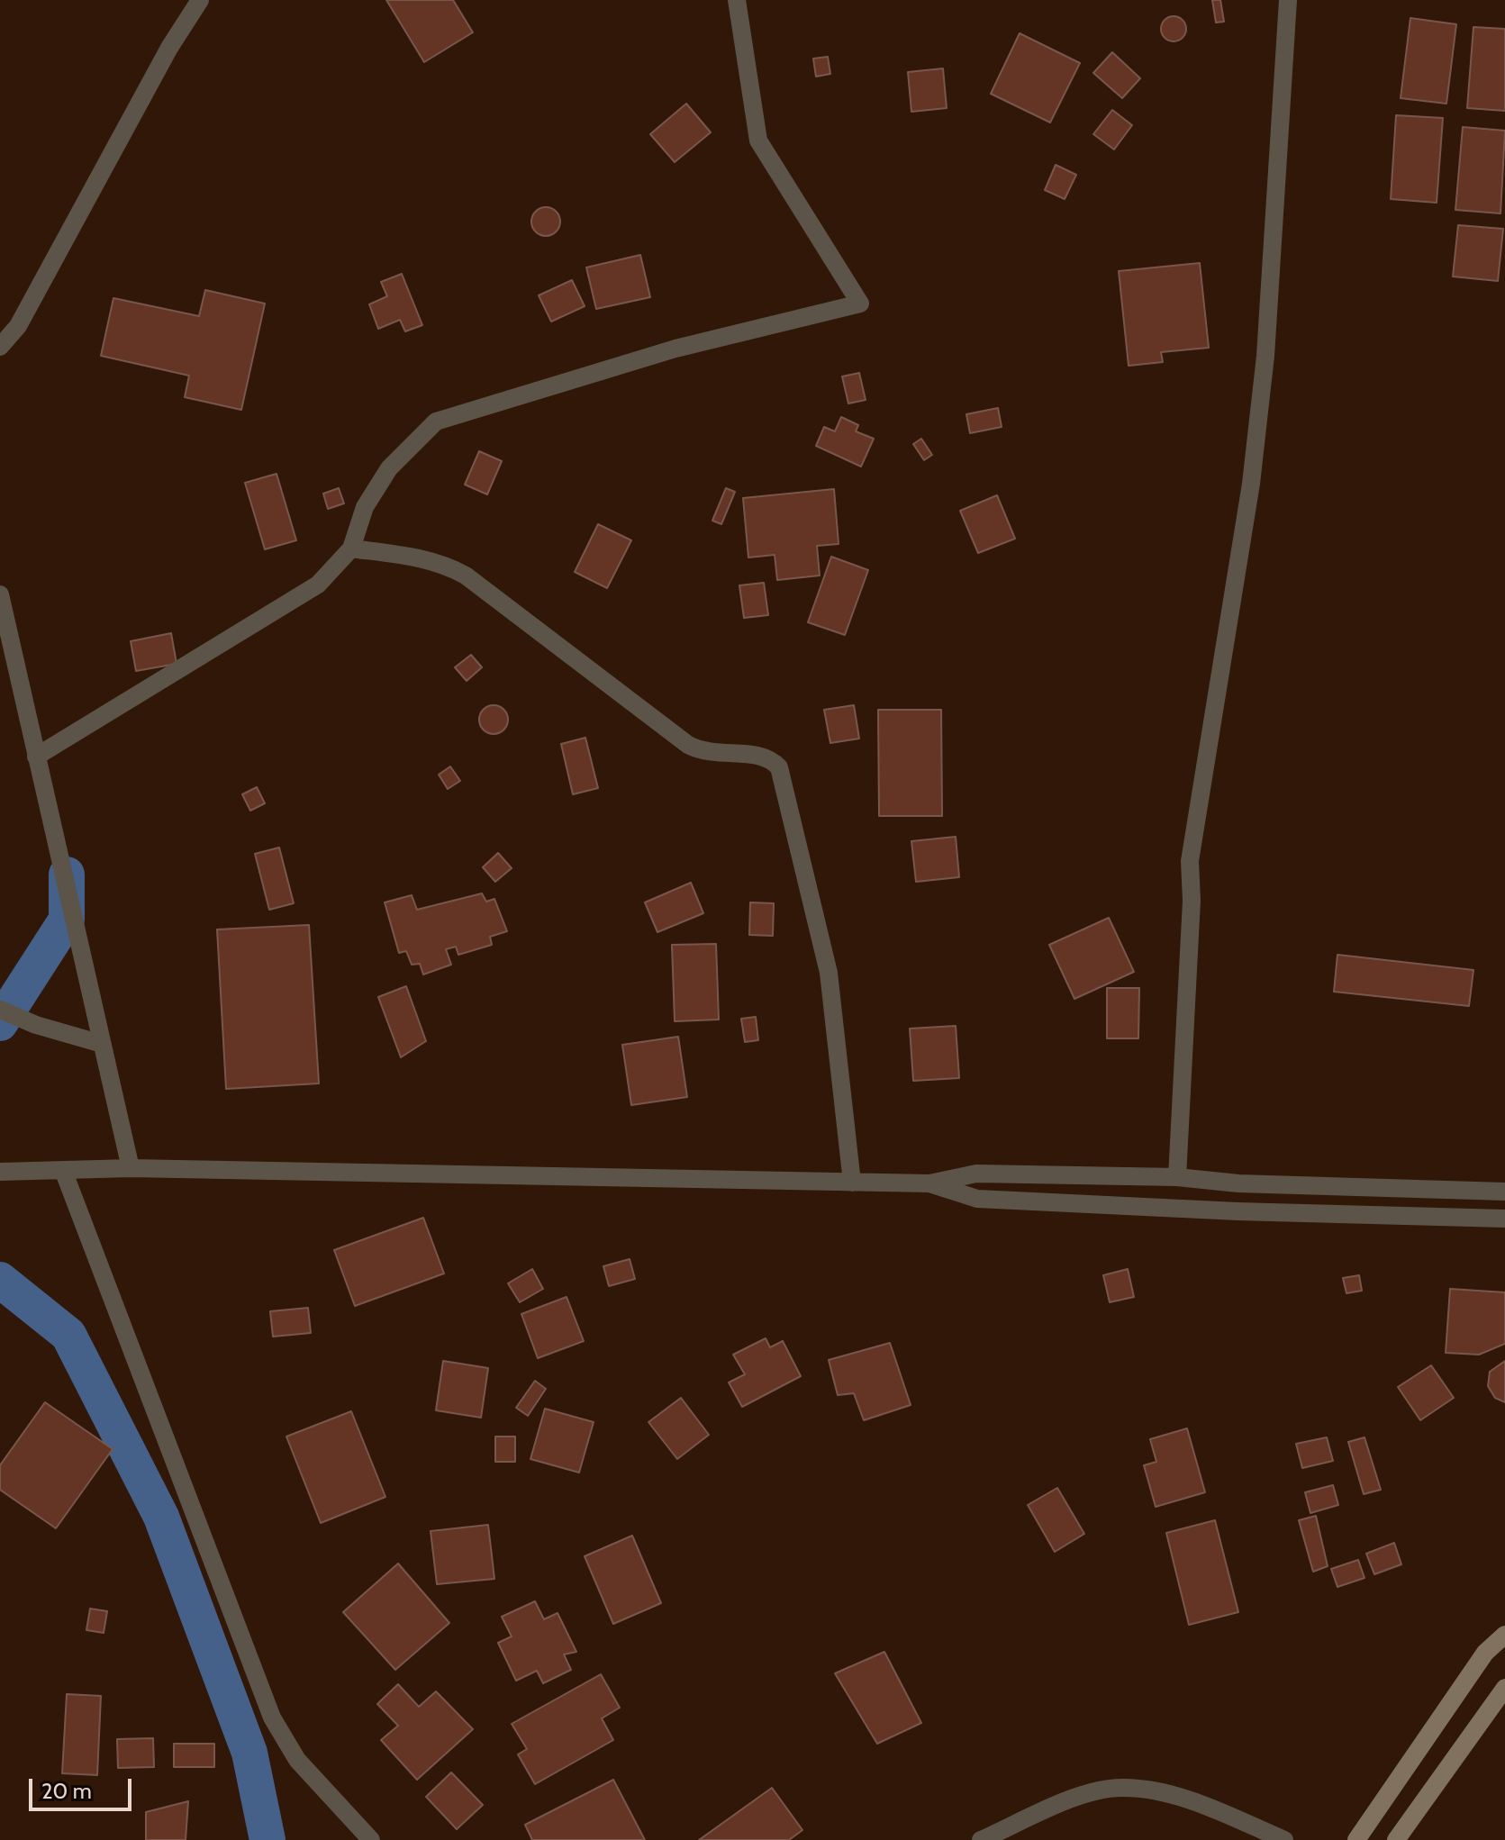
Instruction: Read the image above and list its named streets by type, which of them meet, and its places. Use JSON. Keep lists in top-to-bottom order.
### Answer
{
  "scale_bar": "20 m"
}
